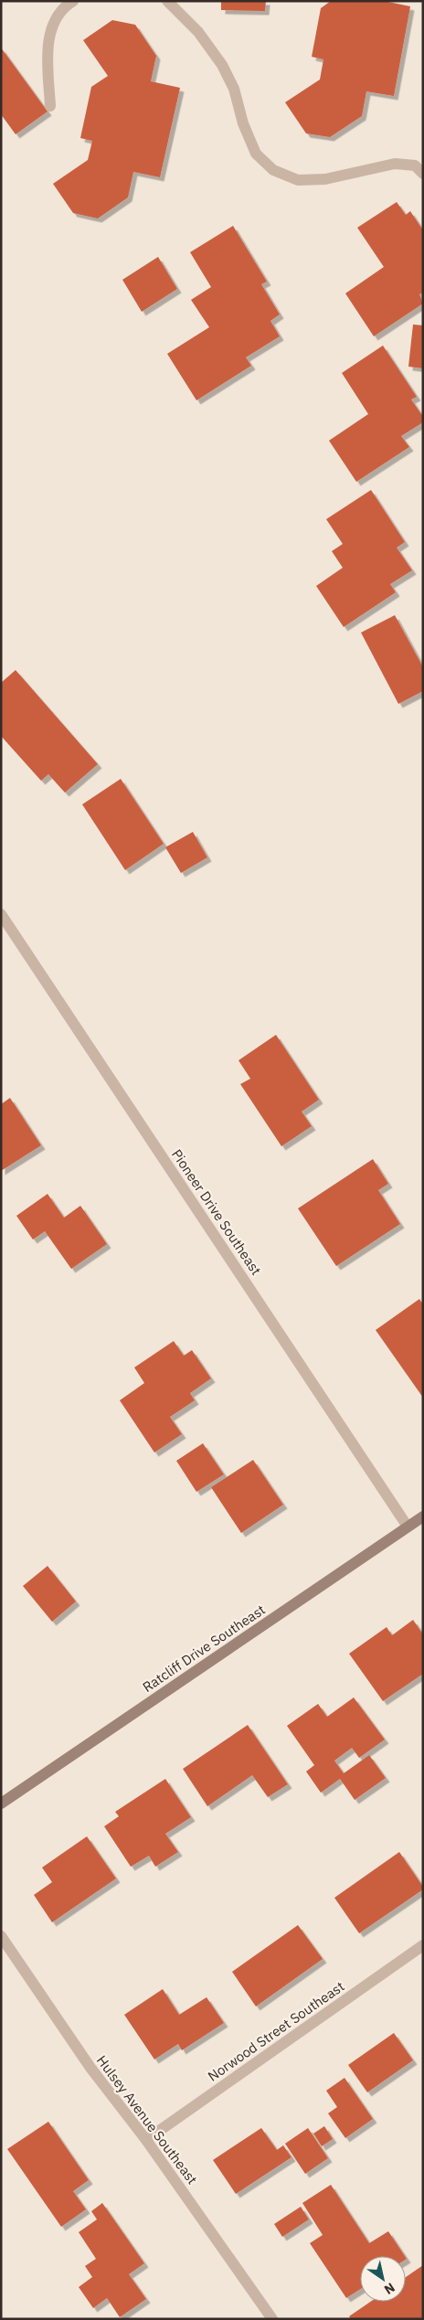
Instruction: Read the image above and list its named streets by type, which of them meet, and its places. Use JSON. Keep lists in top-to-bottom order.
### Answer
{
  "streets": {
    "street": [
      "Pioneer Drive Southeast",
      "Ratcliff Drive Southeast",
      "Norwood Street Southeast",
      "Hulsey Avenue Southeast"
    ]
  },
  "crossings": [
    ["Pioneer Drive Southeast", "Ratcliff Drive Southeast"],
    ["Norwood Street Southeast", "Hulsey Avenue Southeast"]
  ],
  "north": "bottom right"
}
